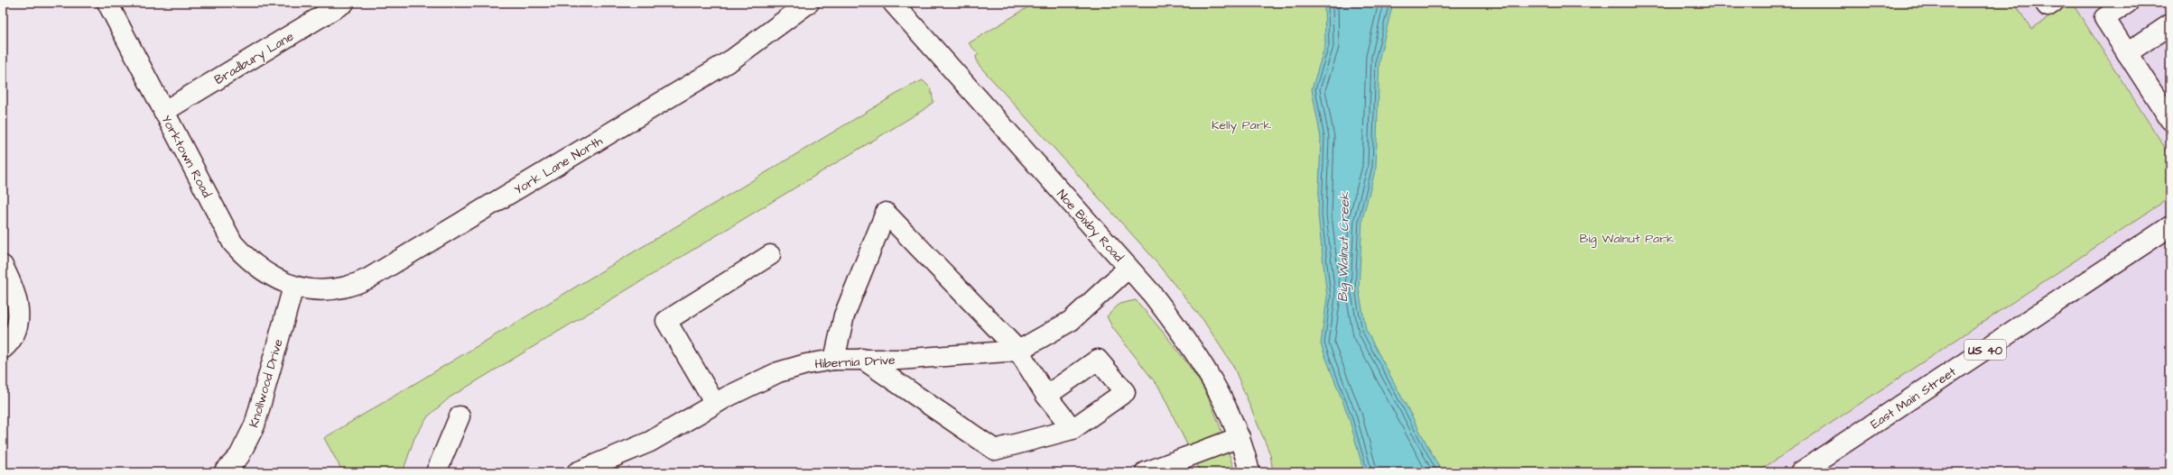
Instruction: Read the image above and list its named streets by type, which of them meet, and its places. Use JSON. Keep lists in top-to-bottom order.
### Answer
{
  "streets": {
    "street": [
      "Bradbury Lane",
      "Yorktown Road",
      "York Lane North",
      "Noe Bixby Road",
      "US 40",
      "Hibernia Drive",
      "Knollwood Drive",
      "East Main Street"
    ]
  },
  "crossings": [
    ["Bradbury Lane", "Yorktown Road"],
    ["Yorktown Road", "York Lane North"],
    ["Yorktown Road", "Knollwood Drive"],
    ["York Lane North", "Knollwood Drive"],
    ["Noe Bixby Road", "Hibernia Drive"]
  ],
  "water": ["Big Walnut Creek"],
  "parks": ["Kelly Park", "Big Walnut Park"]
}
